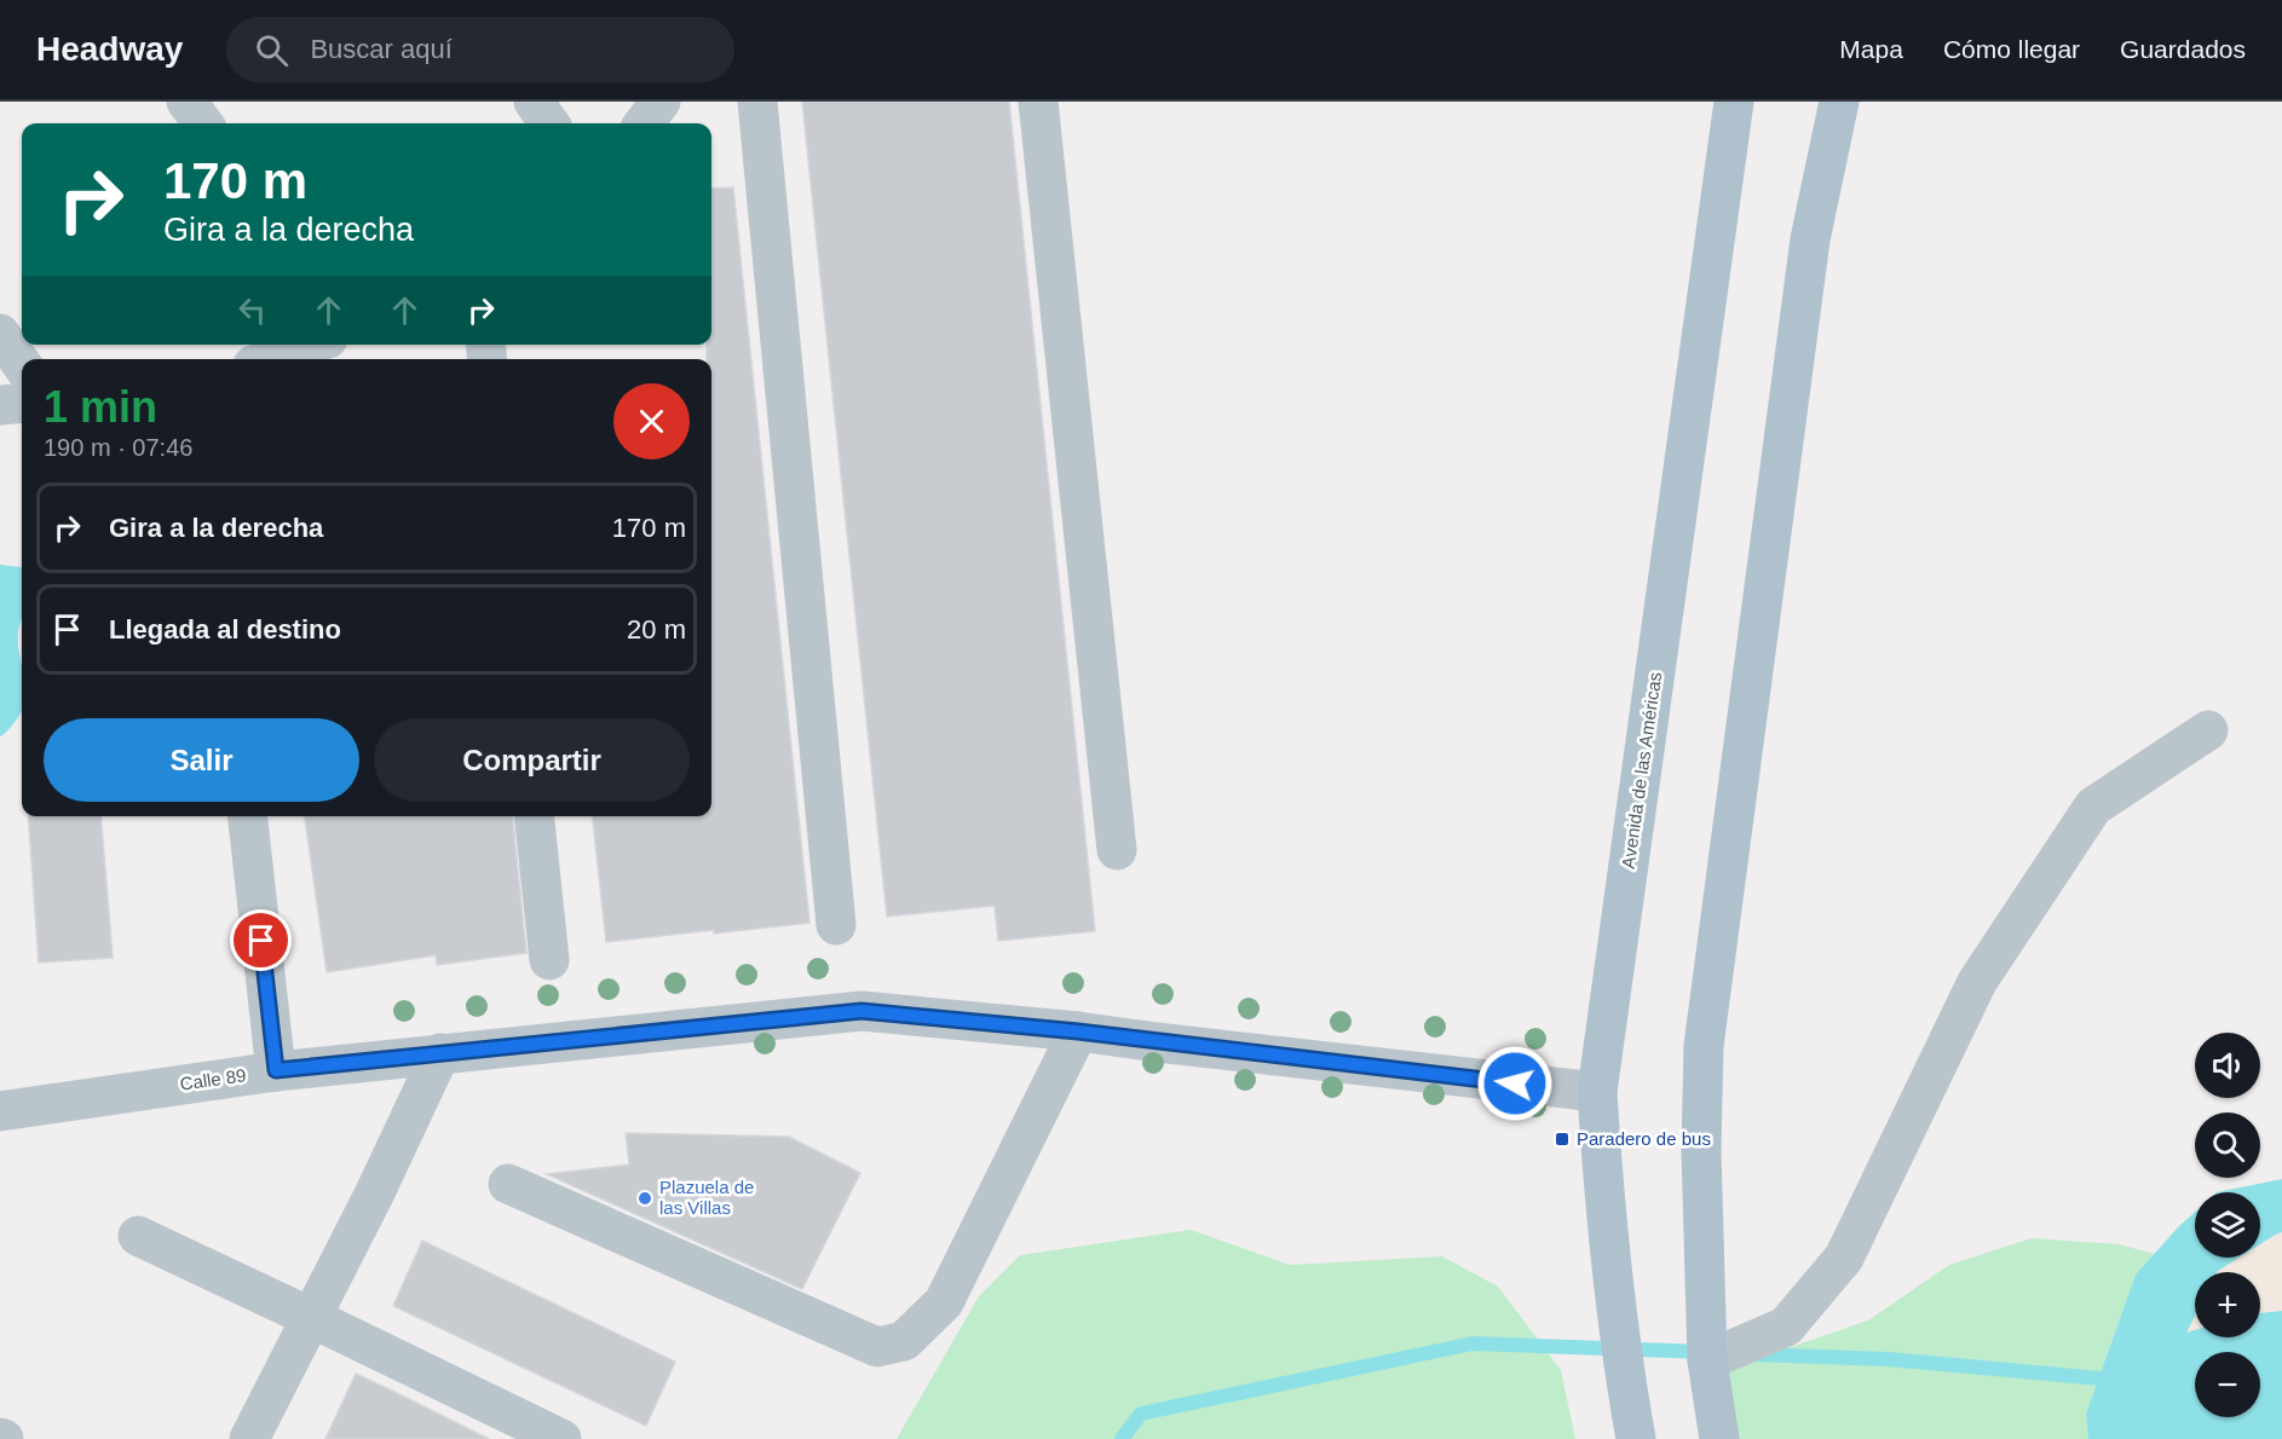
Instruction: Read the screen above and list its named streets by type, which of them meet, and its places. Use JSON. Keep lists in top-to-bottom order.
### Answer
{
  "streets": {
    "main road": ["Avenida de las Américas"],
    "street": ["Calle 89"]
  },
  "crossings": [
    ["Avenida de las Américas", "Calle 89"]
  ],
  "places": {
    "transit": ["Paradero de bus"],
    "other": ["Plazuela de las Villas"]
  },
  "page": {
    "header": "Headway",
    "search": "Buscar aquí",
    "nav": ["Mapa", "Cómo llegar", "Guardados"],
    "turn": ["170 m", "Gira a la derecha"],
    "heading": ["1 min", "190 m · 07:46"],
    "list": [
      {
        "name": "Gira a la derecha",
        "value": "170 m"
      },
      {
        "name": "Llegada al destino",
        "value": "20 m"
      }
    ],
    "buttons": ["Salir", "Compartir"],
    "map_buttons": ["+", "−"]
  }
}
